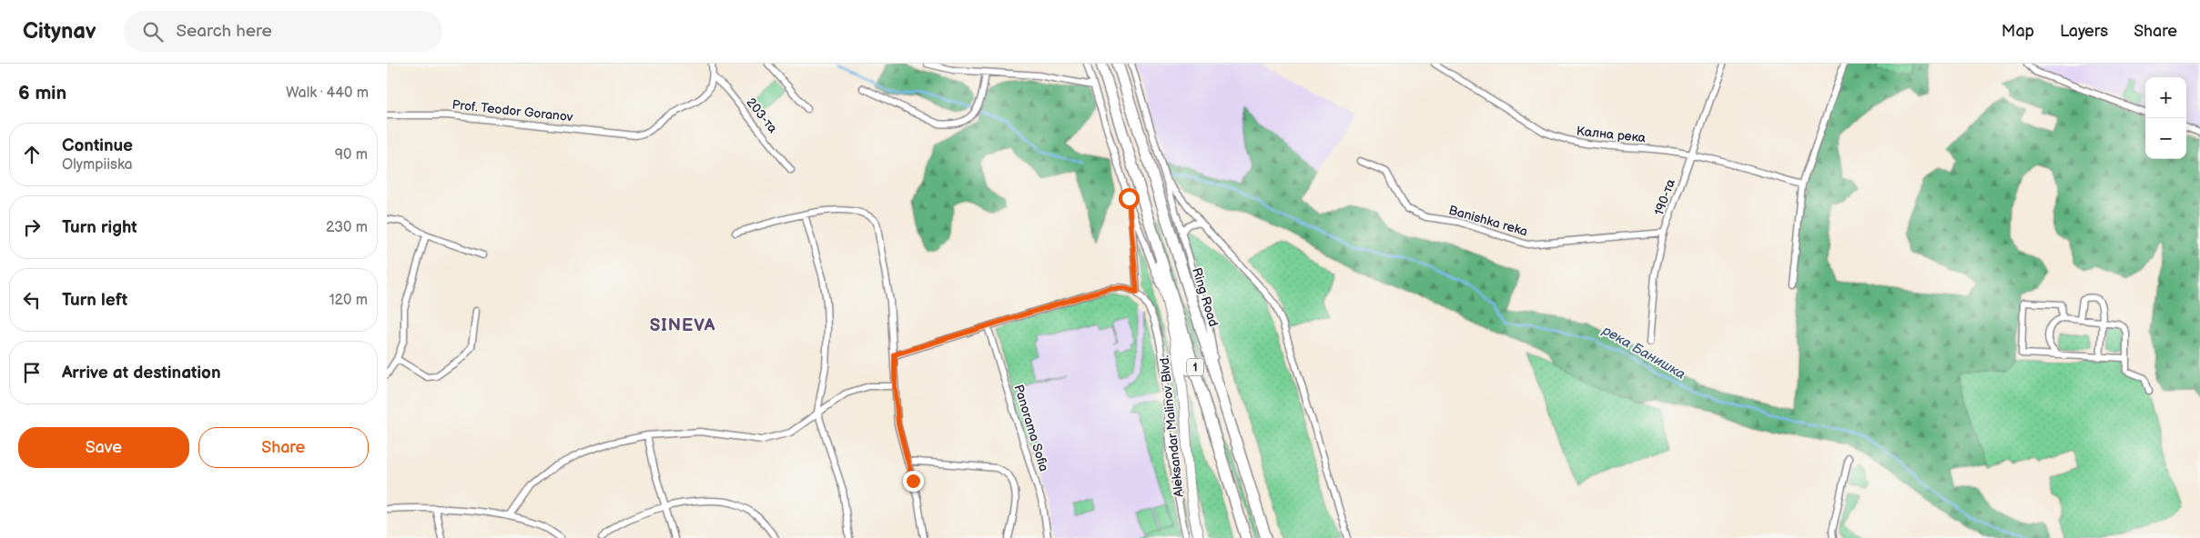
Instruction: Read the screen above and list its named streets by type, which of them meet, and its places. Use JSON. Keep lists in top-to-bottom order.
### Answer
{
  "streets": {
    "highway": ["Ring Road", "1"],
    "main road": ["Aleksandar Malinov Blvd."],
    "street": [
      "Prof. Teodor Goranov",
      "203-та",
      "Кална река",
      "190-та",
      "Banishka reka",
      "Panorama Sofia"
    ]
  },
  "crossings": [
    ["Prof. Teodor Goranov", "203-та"],
    ["Кална река", "190-та"],
    ["190-та", "Banishka reka"],
    ["1", "Aleksandar Malinov Blvd."]
  ],
  "districts": ["SINEVA"],
  "water": ["река Банишка"],
  "page": {
    "header": "Citynav",
    "search": "Search here",
    "nav": ["Map", "Layers", "Share"],
    "heading": ["6 min", "Walk · 440 m"],
    "map_buttons": ["+", "−"],
    "list": [
      ["Continue", "Olympiiska", "90 m"],
      ["Turn right", "230 m"],
      ["Turn left", "120 m"],
      "Arrive at destination"
    ],
    "buttons": ["Save", "Share"]
  }
}
